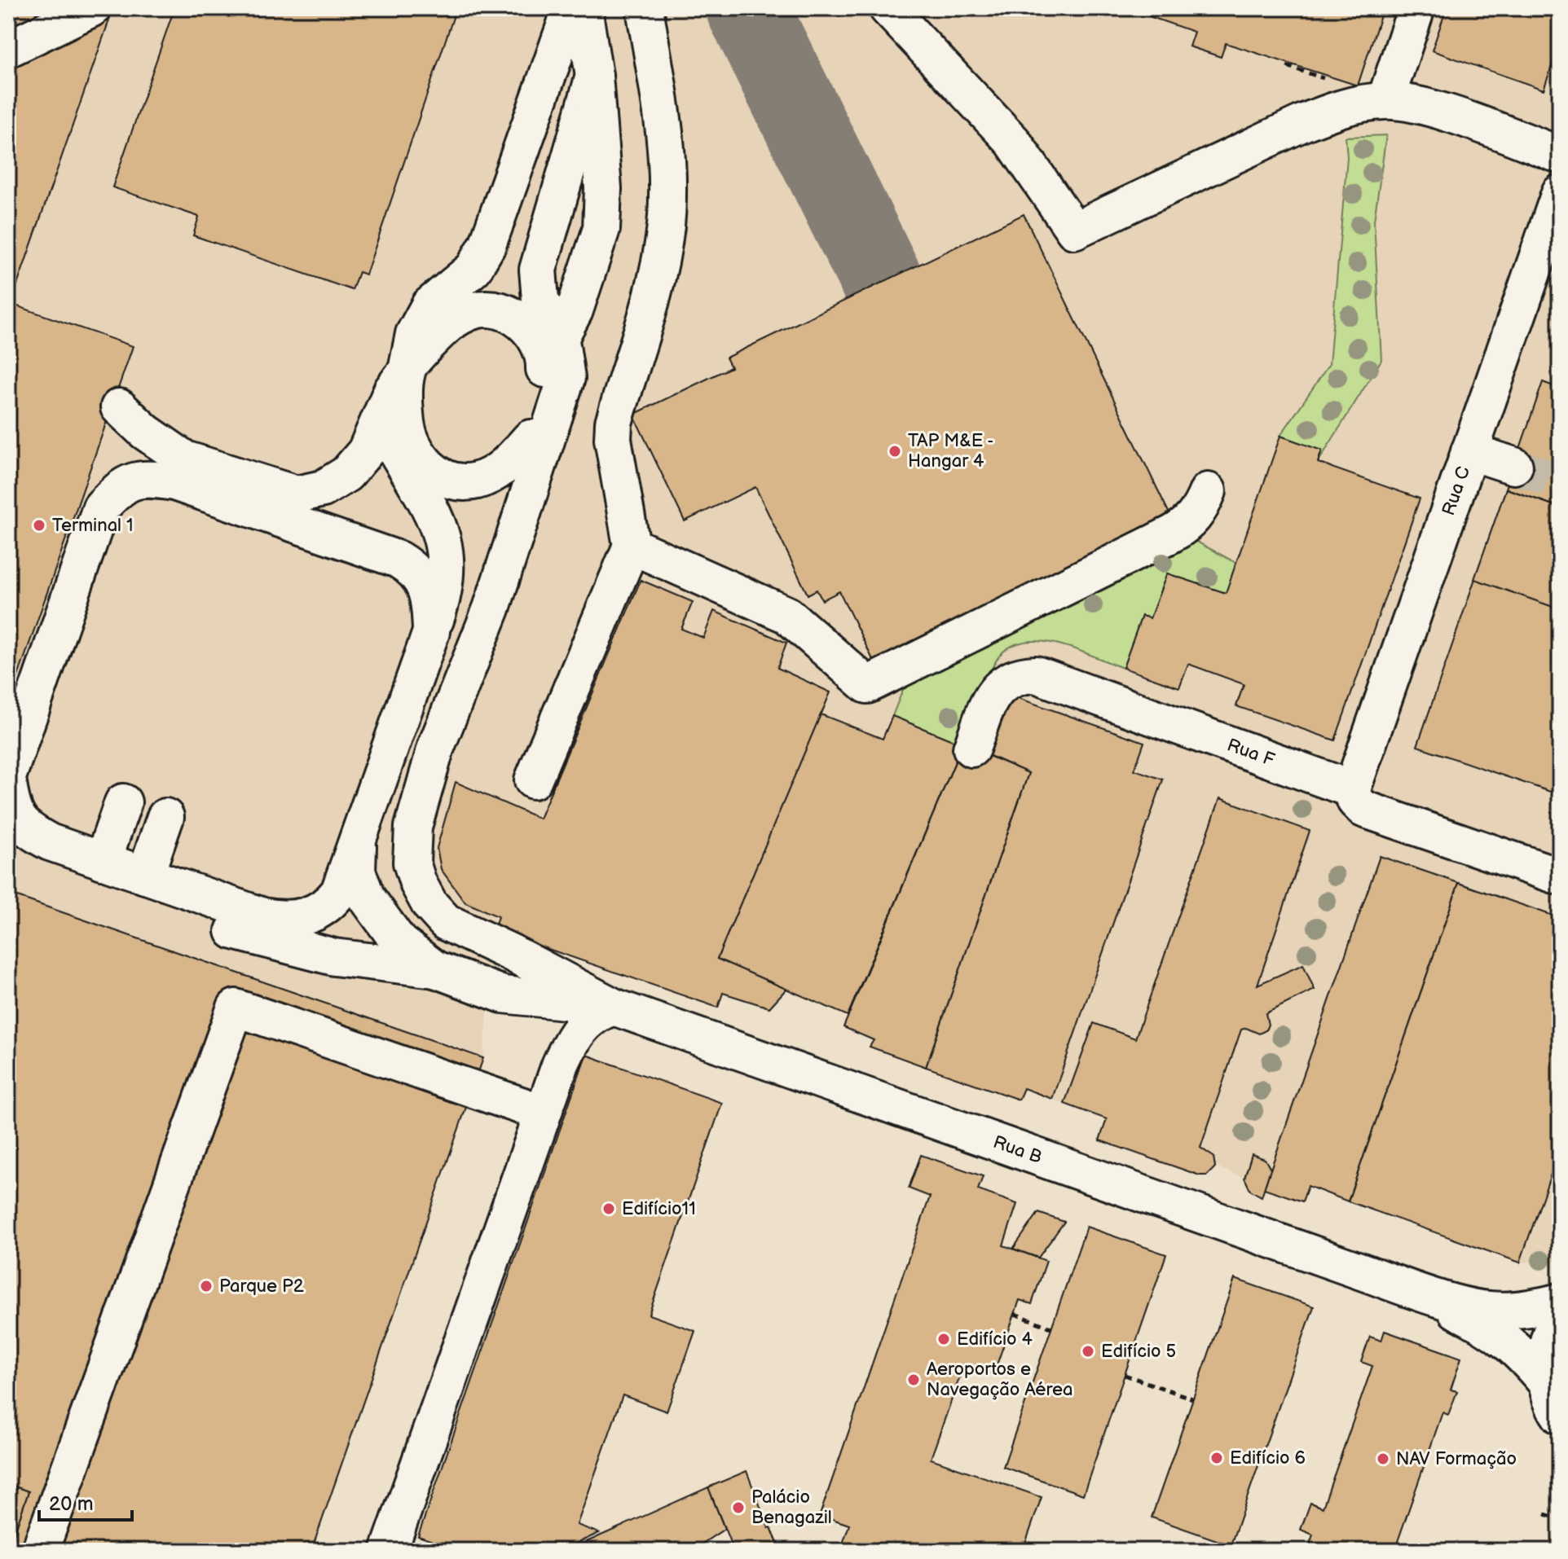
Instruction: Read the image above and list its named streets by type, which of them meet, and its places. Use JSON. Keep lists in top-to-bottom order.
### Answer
{
  "streets": {
    "street": ["Rua C", "Rua F", "Rua B"]
  },
  "crossings": [
    ["Rua C", "Rua F"]
  ],
  "places": [
    "TAP M&E - Hangar 4",
    "Terminal 1",
    "Edifício11",
    "Parque P2",
    "Edifício 4",
    "Edifício 5",
    "Aeroportos e Navegação Aérea",
    "Edifício 6",
    "NAV Formação",
    "Palácio Benagazil"
  ],
  "scale_bar": "20 m"
}
